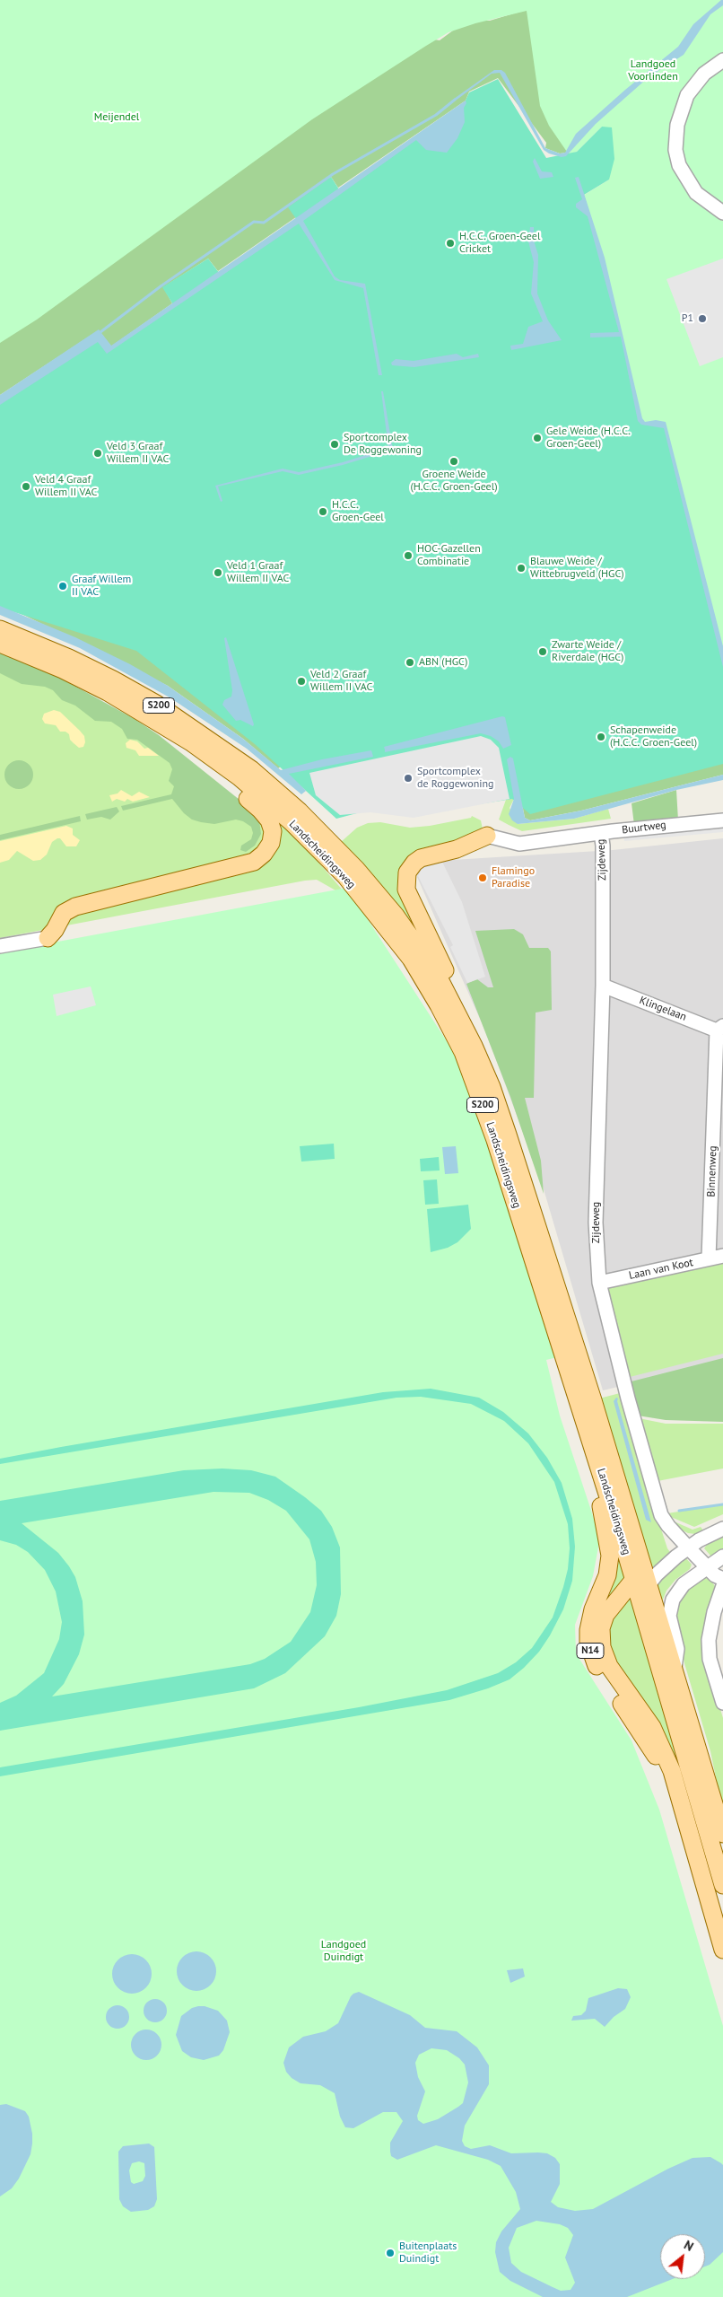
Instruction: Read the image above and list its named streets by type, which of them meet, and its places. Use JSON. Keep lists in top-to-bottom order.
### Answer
{
  "streets": {
    "main road": ["S200", "Landscheidingsweg", "N14"],
    "street": [
      "Buurtweg",
      "Zijdeweg",
      "Klingelaan",
      "Binnenweg",
      "Laan van Koot"
    ]
  },
  "crossings": [
    ["Buurtweg", "Zijdeweg"],
    ["Landscheidingsweg", "N14"],
    ["Zijdeweg", "Klingelaan"],
    ["Zijdeweg", "Laan van Koot"],
    ["Klingelaan", "Binnenweg"],
    ["Binnenweg", "Laan van Koot"]
  ],
  "parks": ["Landgoed Voorlinden", "Meijendel", "Landgoed Duindigt"],
  "places": [
    "H.C.C. Groen-Geel Cricket",
    "P1",
    "Gele Weide (H.C.C. Groen-Geel)",
    "Sportcomplex De Roggewoning",
    "Veld 3 Graaf Willem II VAC",
    "Groene Weide (H.C.C. Groen-Geel)",
    "Veld 4 Graaf Willem II VAC",
    "H.C.C. Groen-Geel",
    "HOC-Gazellen Combinatie",
    "Blauwe Weide / Wittebrugveld (HGC)",
    "Veld 1 Graaf Willem II VAC",
    "Graaf Willem II VAC",
    "Zwarte Weide / Riverdale (HGC)",
    "ABN (HGC)",
    "Veld 2 Graaf Willem II VAC",
    "Schapenweide (H.C.C. Groen-Geel)",
    "Sportcomplex de Roggewoning",
    "Flamingo Paradise",
    "Buitenplaats Duindigt"
  ],
  "north": "top right"
}
